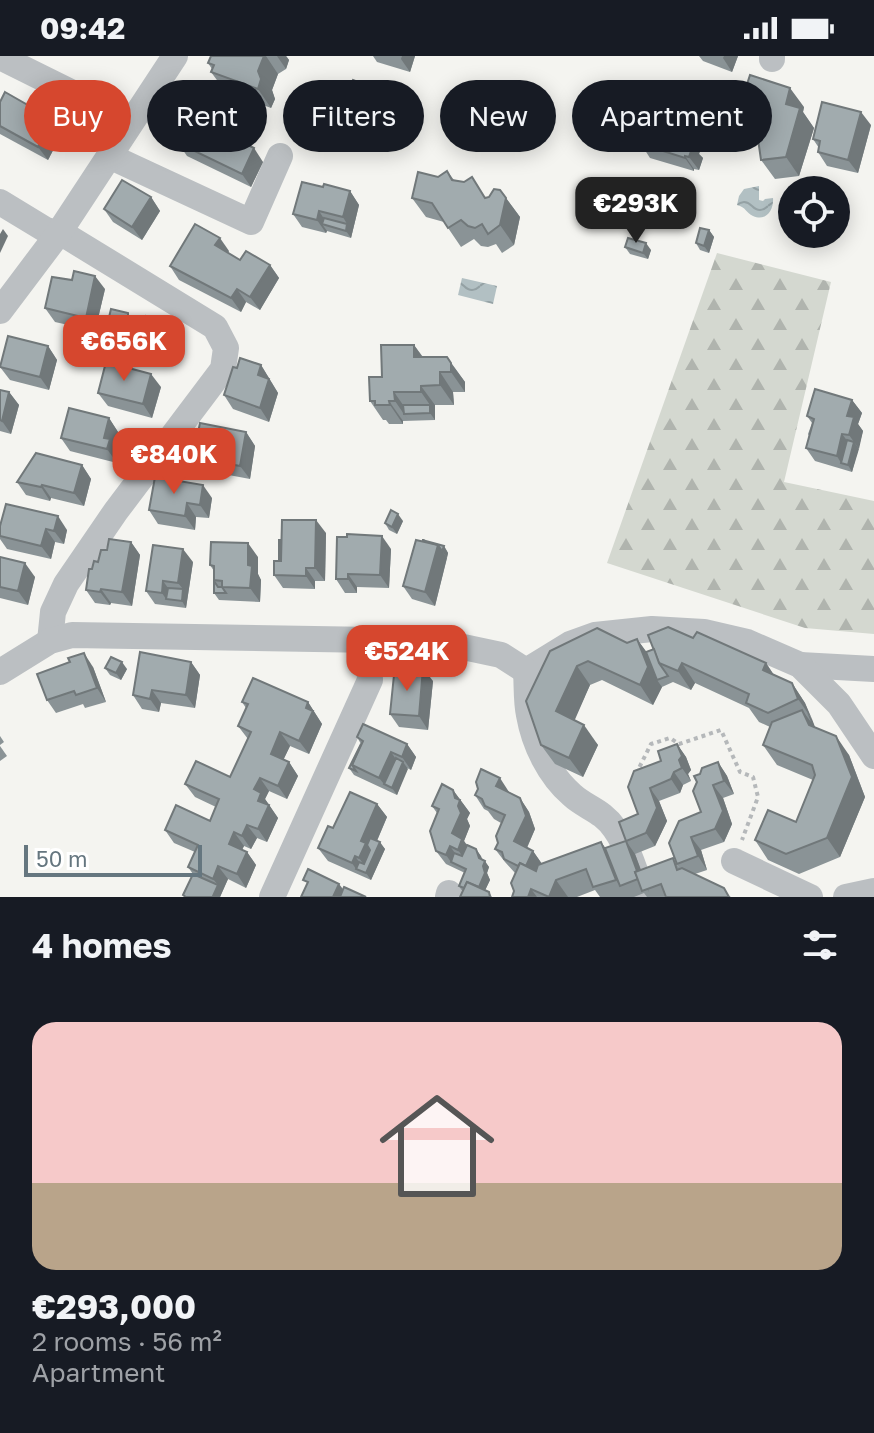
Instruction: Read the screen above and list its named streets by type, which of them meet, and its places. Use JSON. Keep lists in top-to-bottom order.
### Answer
{
  "scale_bar": "50 m",
  "page": {
    "status": "09:42",
    "chip": [
      "Buy",
      "Rent",
      "Filters",
      "New",
      "Apartment"
    ],
    "price": [
      "€293K",
      "€656K",
      "€840K",
      "€524K"
    ],
    "scale": "50 m",
    "heading": "4 homes",
    "list": [
      {
        "name": "€293,000",
        "note": "2 rooms · 56 m² · Apartment"
      }
    ]
  }
}
